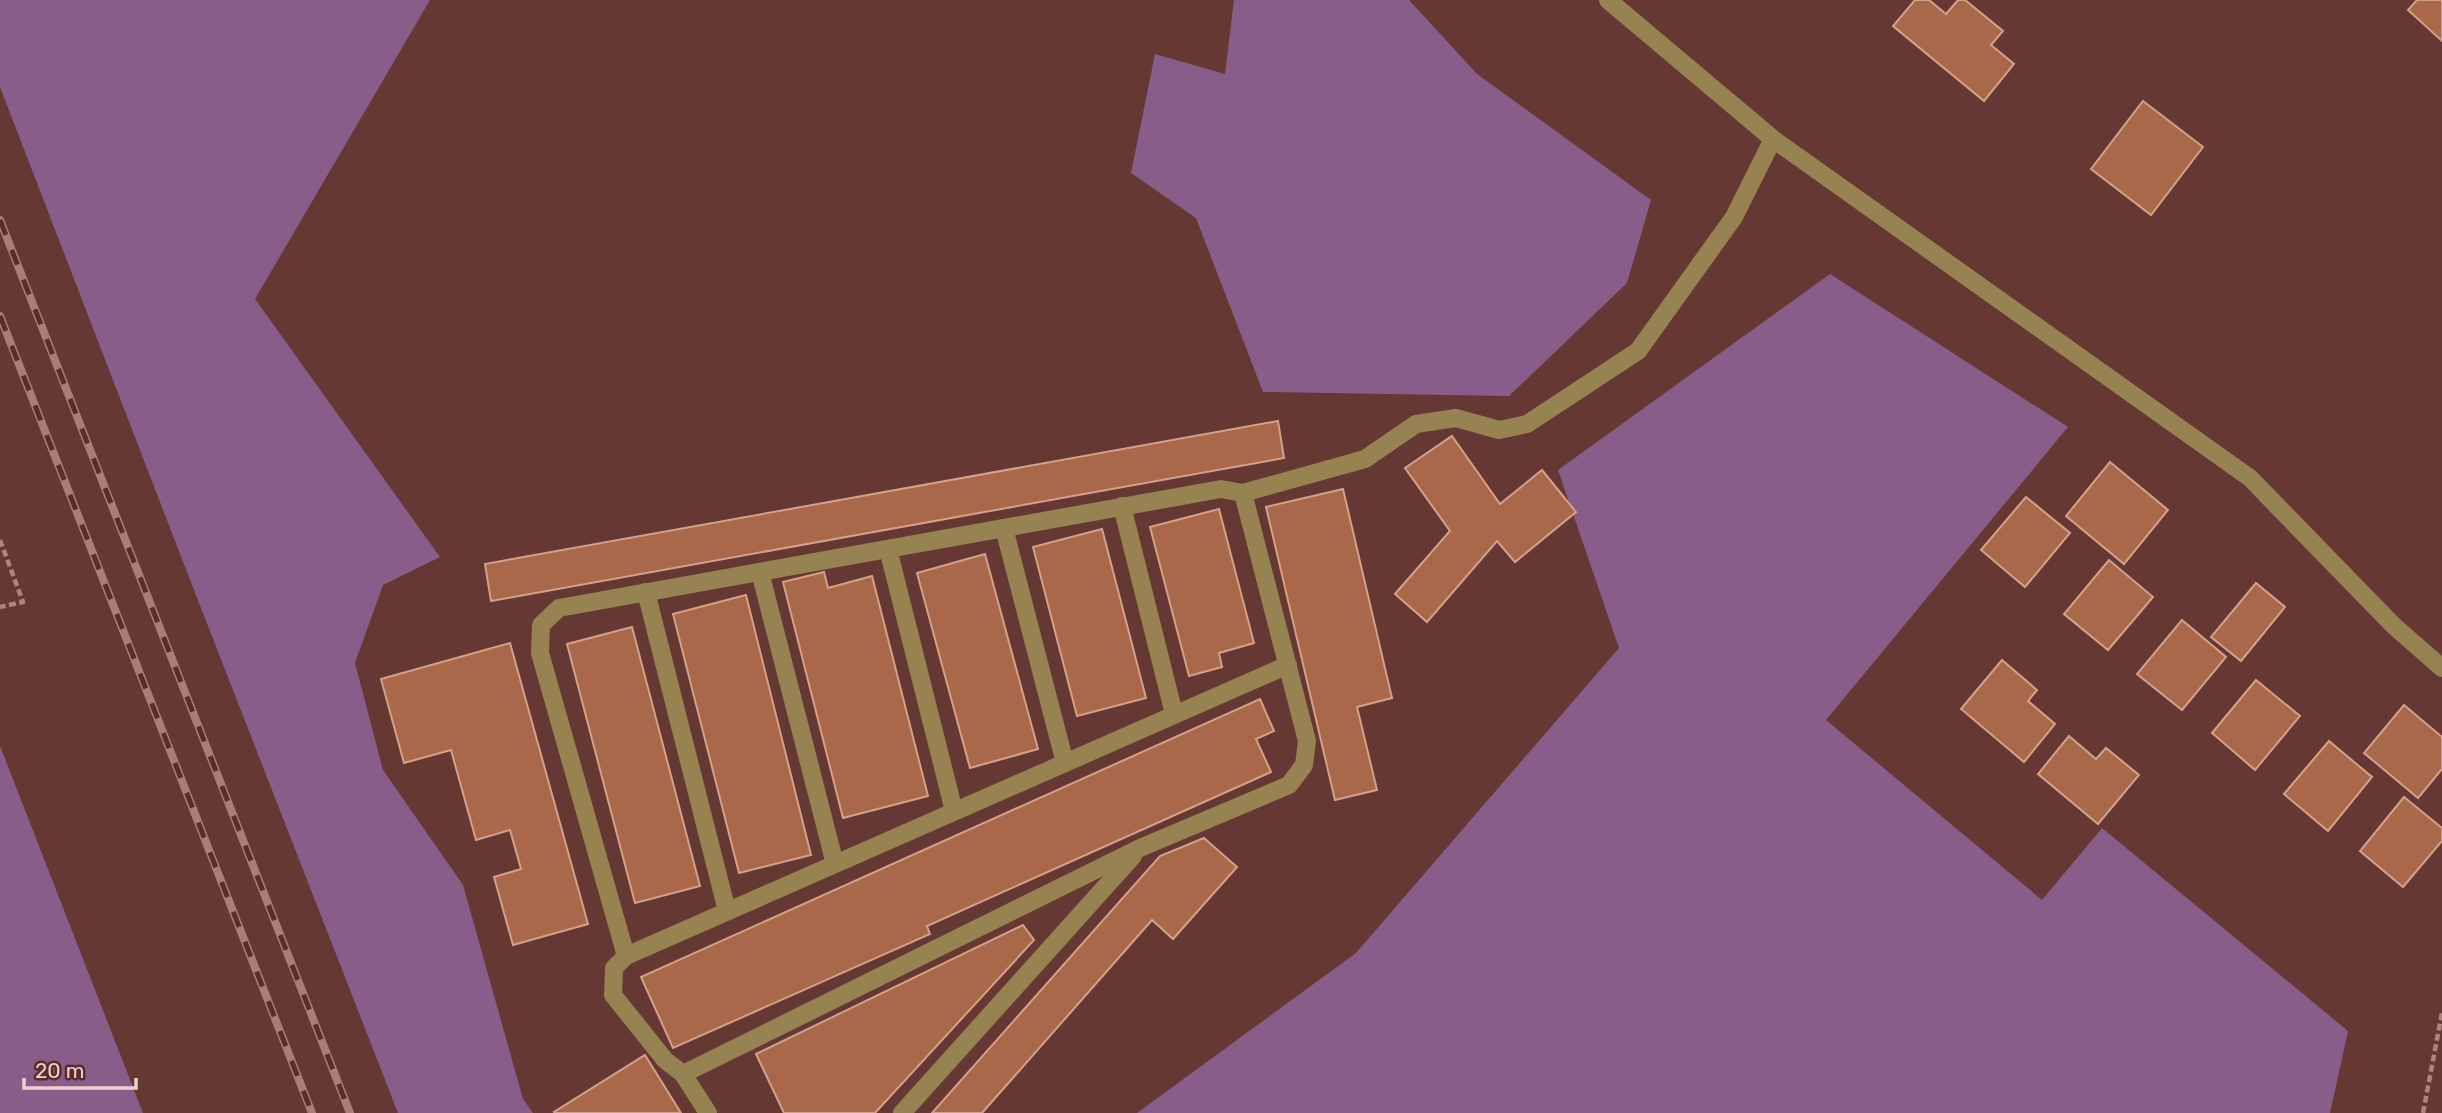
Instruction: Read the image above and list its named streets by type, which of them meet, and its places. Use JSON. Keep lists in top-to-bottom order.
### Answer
{
  "scale_bar": "20 m"
}
